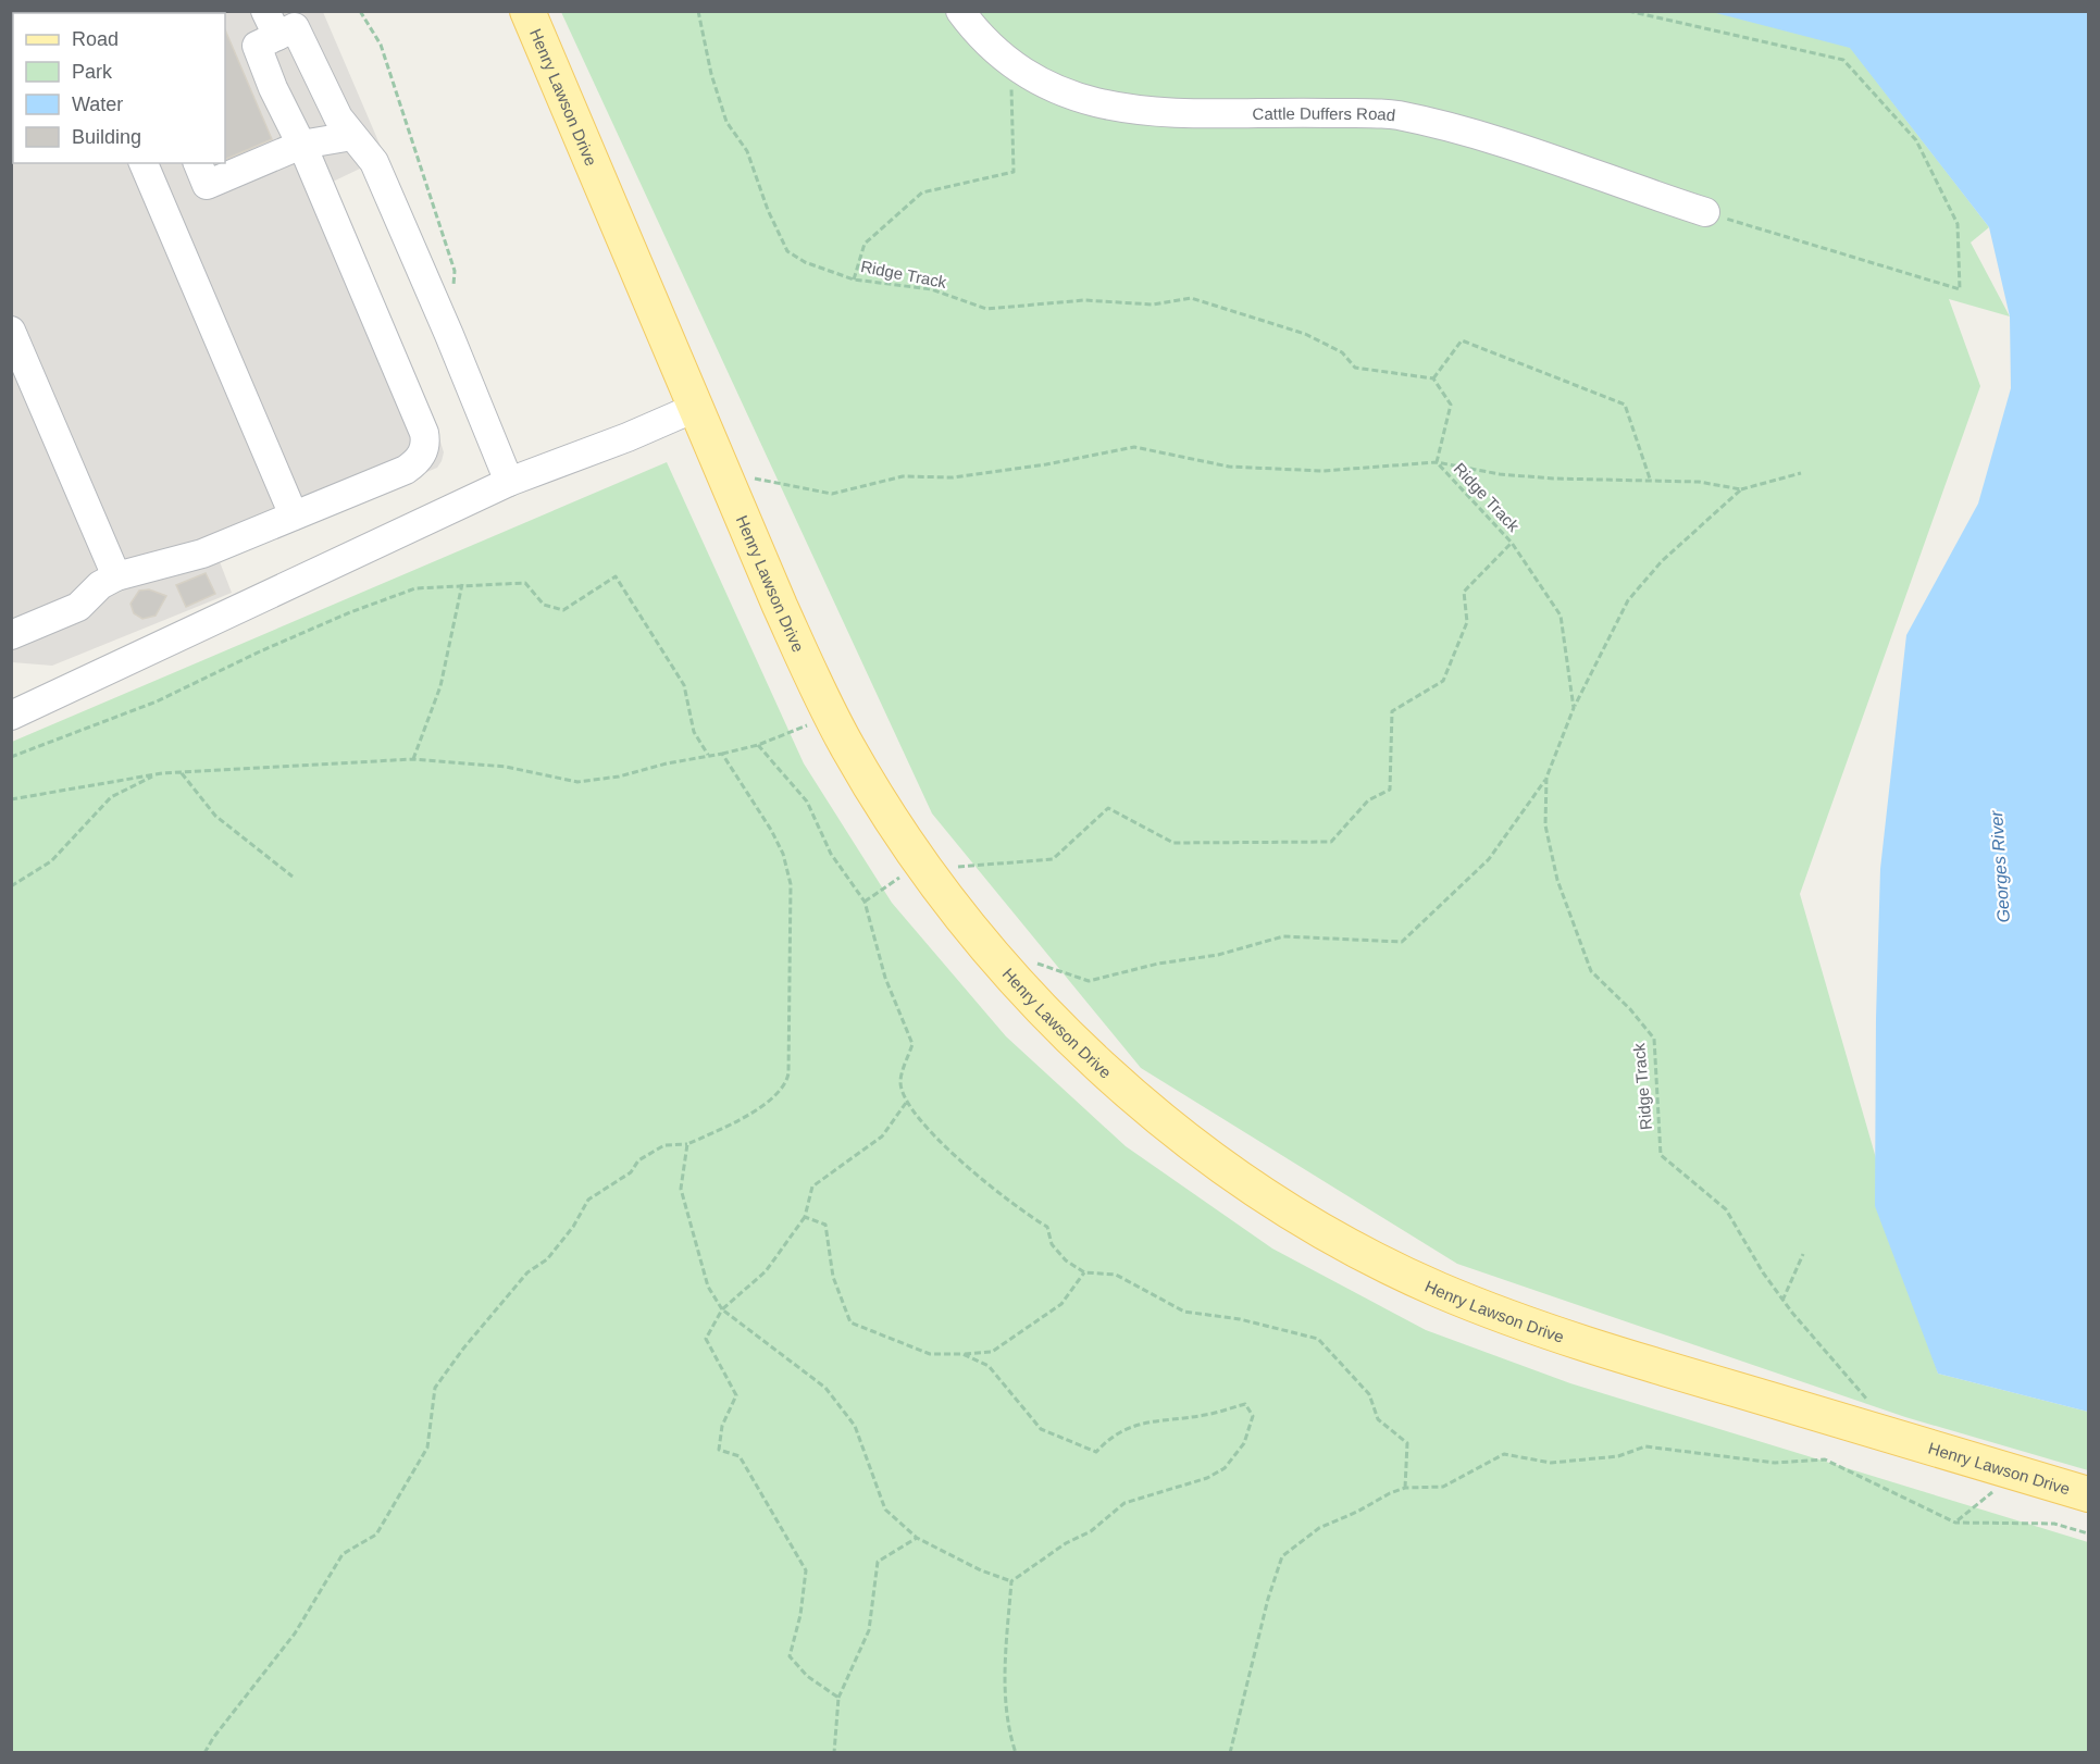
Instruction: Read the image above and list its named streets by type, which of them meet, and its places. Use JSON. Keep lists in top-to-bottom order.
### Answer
{
  "streets": {
    "main road": ["Henry Lawson Drive"],
    "lane": ["Cattle Duffers Road"],
    "path": ["Ridge Track"]
  },
  "water": ["Georges River"],
  "legend": [
    "Road",
    "Park",
    "Water",
    "Building"
  ]
}
